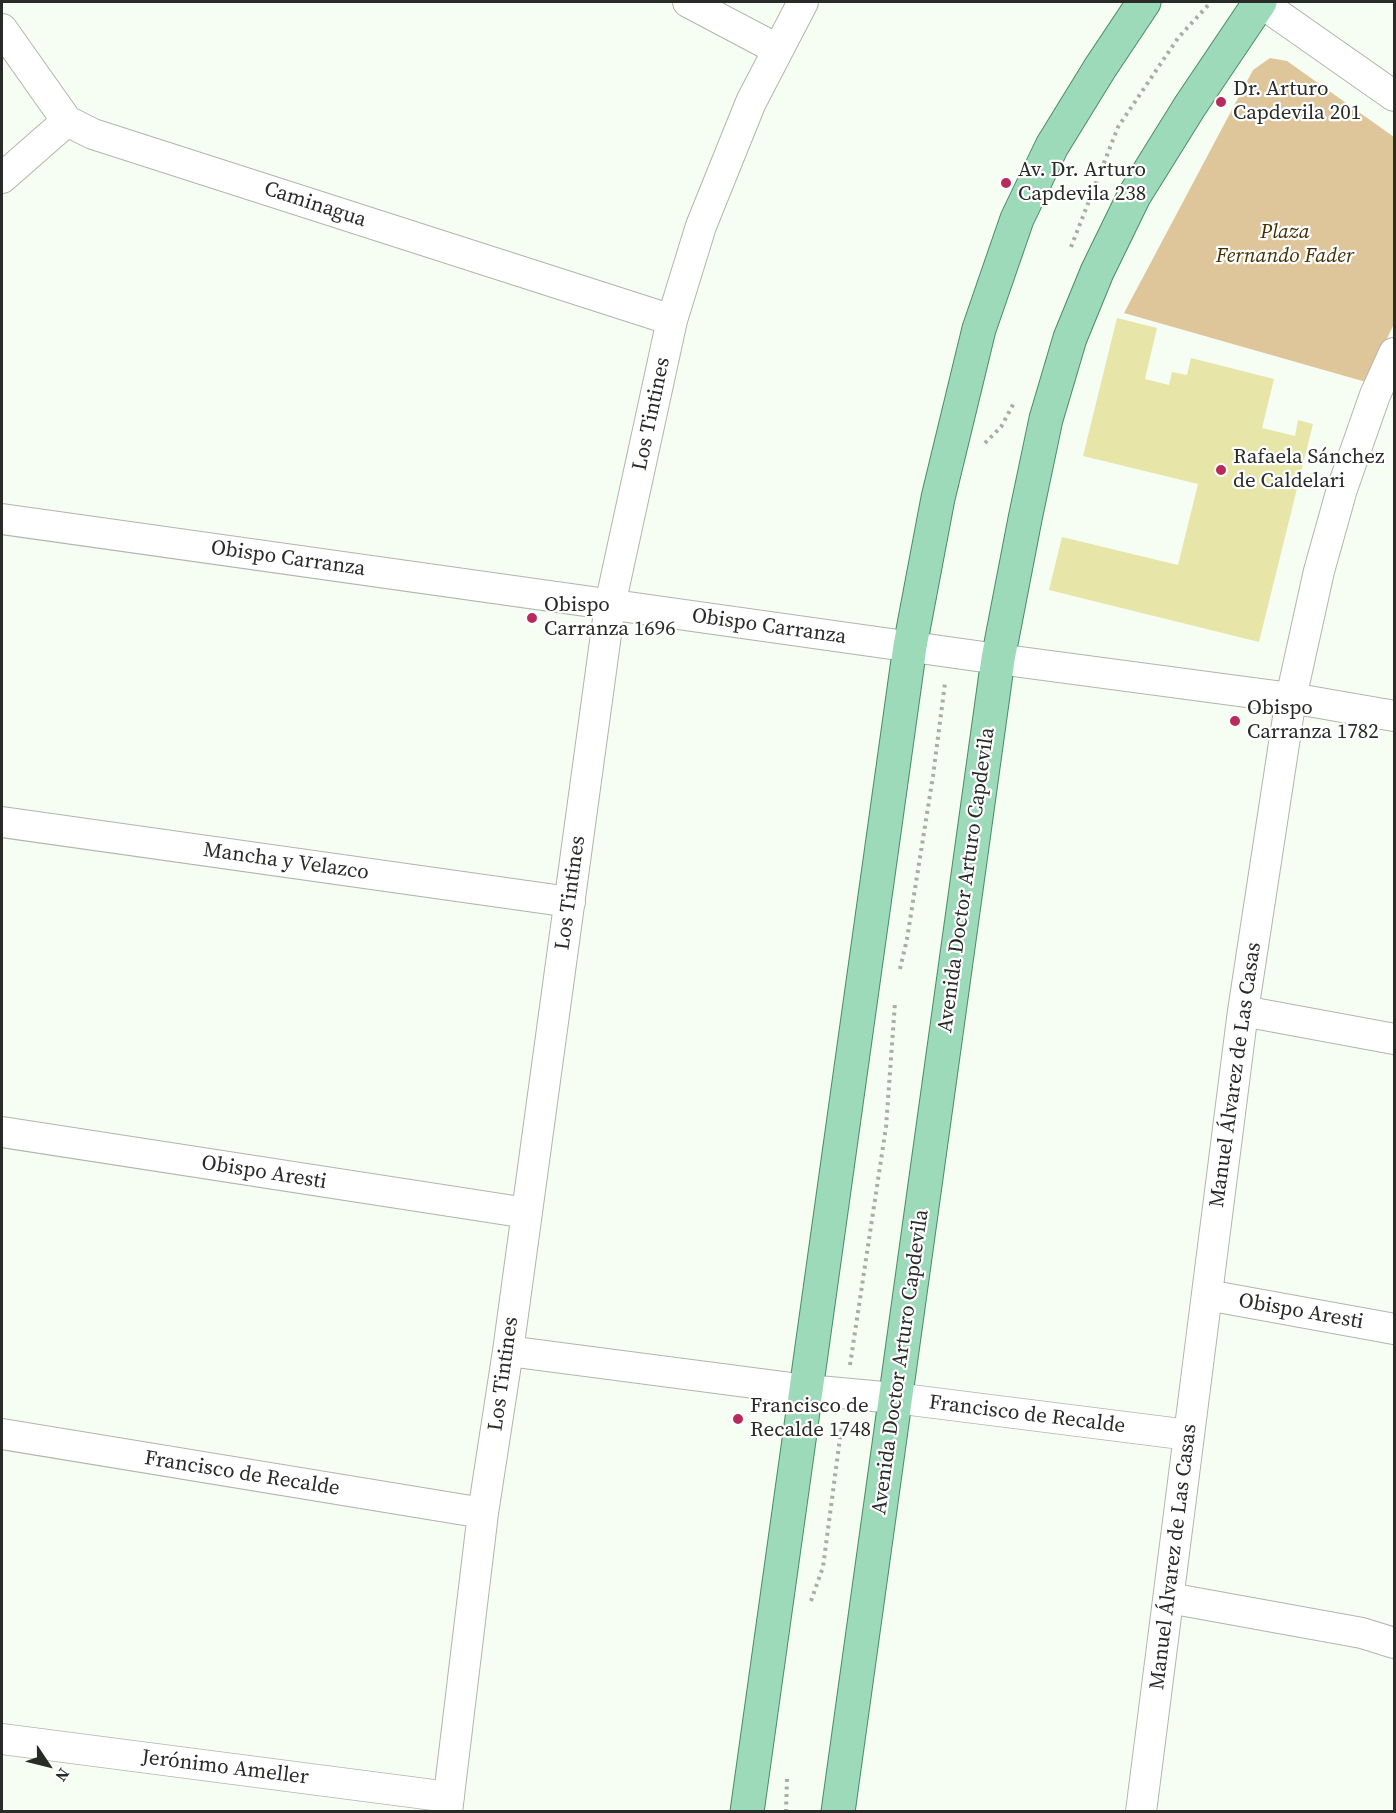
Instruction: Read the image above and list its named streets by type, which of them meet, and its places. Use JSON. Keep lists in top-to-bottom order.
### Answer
{
  "streets": {
    "main road": ["Avenida Doctor Arturo Capdevila"],
    "street": [
      "Caminagua",
      "Los Tintines",
      "Obispo Carranza",
      "Mancha y Velazco",
      "Manuel Álvarez de Las Casas",
      "Obispo Aresti",
      "Francisco de Recalde",
      "Jerónimo Ameller"
    ]
  },
  "crossings": [
    ["Caminagua", "Los Tintines"],
    ["Los Tintines", "Obispo Carranza"],
    ["Los Tintines", "Mancha y Velazco"],
    ["Los Tintines", "Obispo Aresti"],
    ["Los Tintines", "Francisco de Recalde"],
    ["Los Tintines", "Jerónimo Ameller"],
    ["Obispo Carranza", "Avenida Doctor Arturo Capdevila"],
    ["Obispo Carranza", "Manuel Álvarez de Las Casas"],
    ["Avenida Doctor Arturo Capdevila", "Francisco de Recalde"],
    ["Manuel Álvarez de Las Casas", "Obispo Aresti"],
    ["Manuel Álvarez de Las Casas", "Francisco de Recalde"]
  ],
  "parks": ["Plaza Fernando Fader"],
  "places": [
    "Dr. Arturo Capdevila 201",
    "Av. Dr. Arturo Capdevila 238",
    "Rafaela Sánchez de Caldelari",
    "Obispo Carranza 1696",
    "Obispo Carranza 1782",
    "Francisco de Recalde 1748"
  ],
  "north": "bottom right"
}
